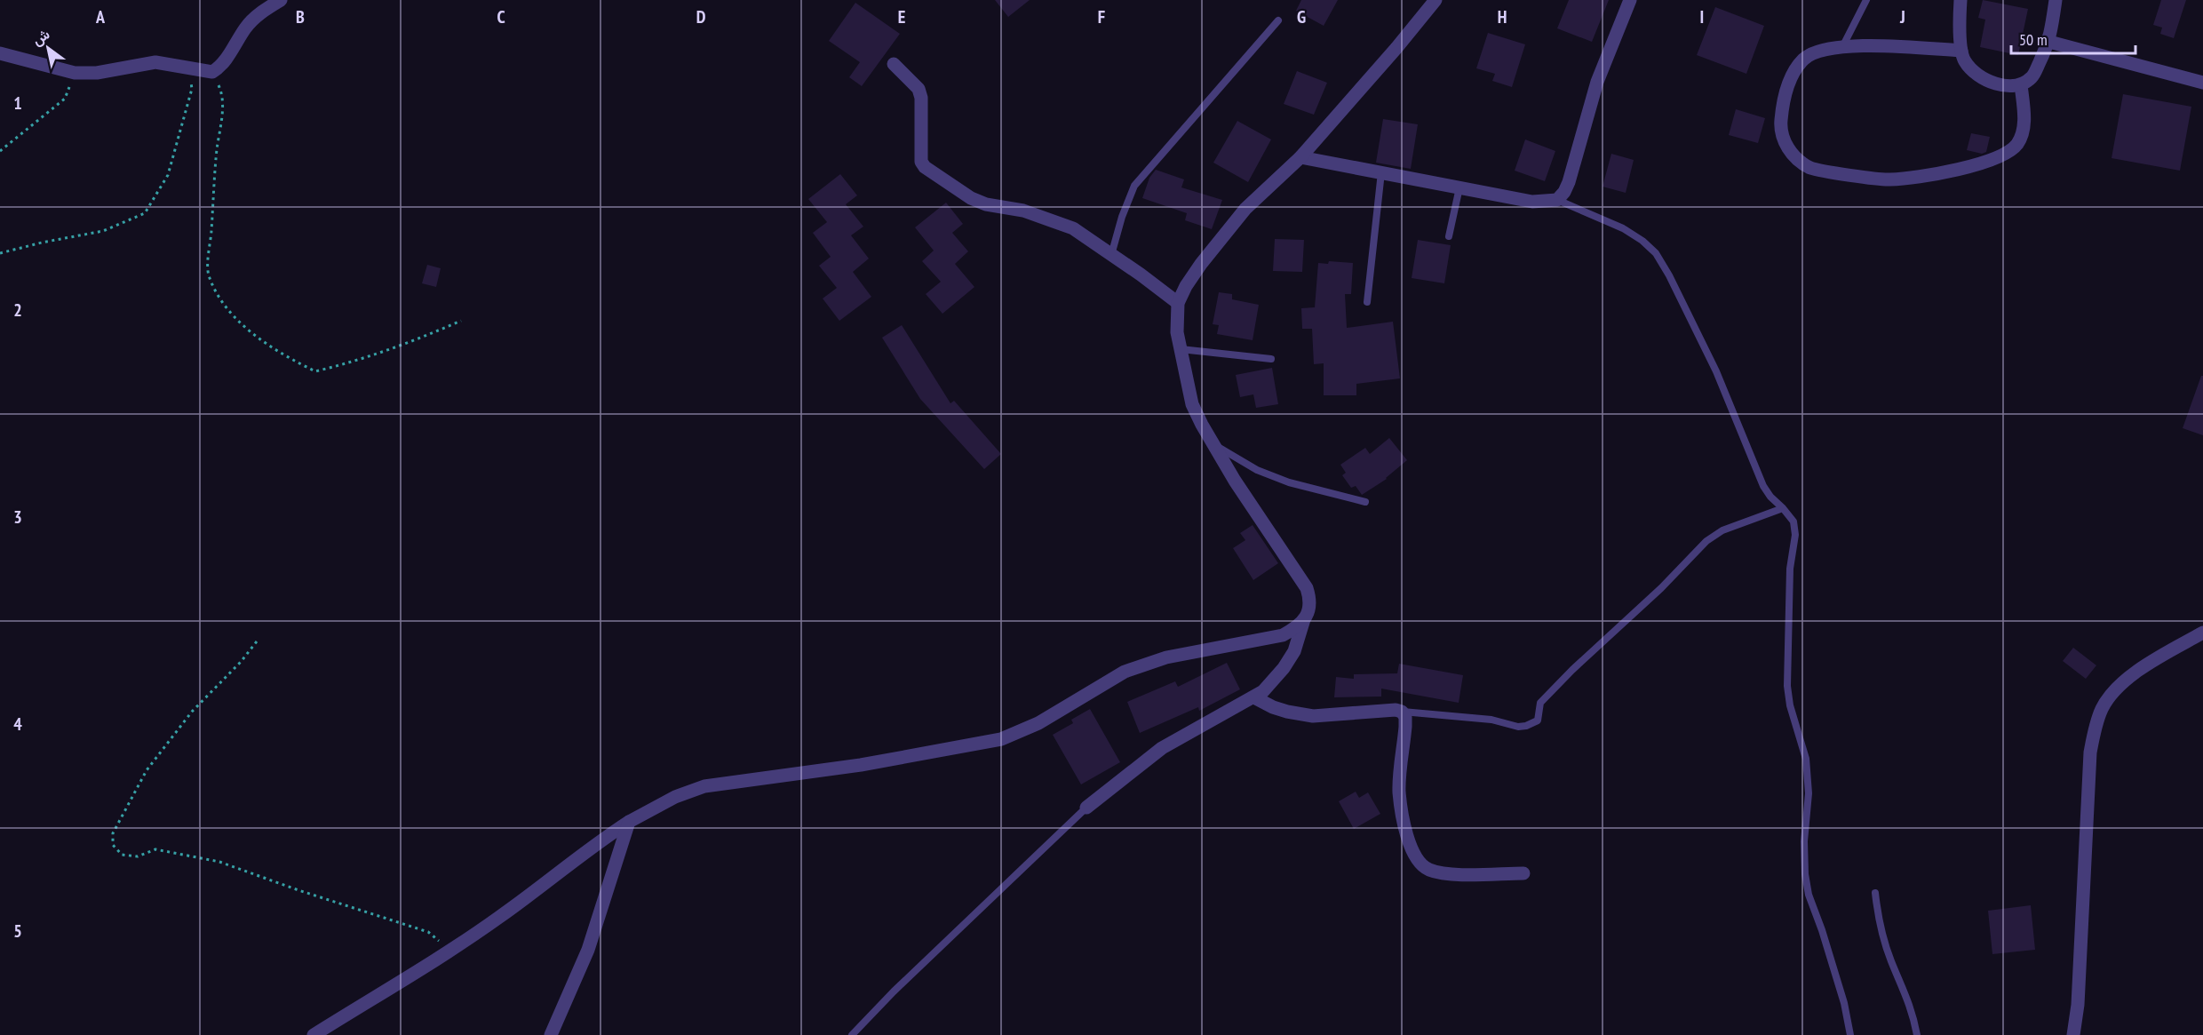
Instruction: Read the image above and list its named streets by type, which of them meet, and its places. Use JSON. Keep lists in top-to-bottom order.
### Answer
{
  "scale_bar": "50 m",
  "north": "top left",
  "grid": {
    "columns": [
      "A",
      "B",
      "C",
      "D",
      "E",
      "F",
      "G",
      "H",
      "I",
      "J"
    ],
    "rows": [
      "1",
      "2",
      "3",
      "4",
      "5"
    ]
  }
}
